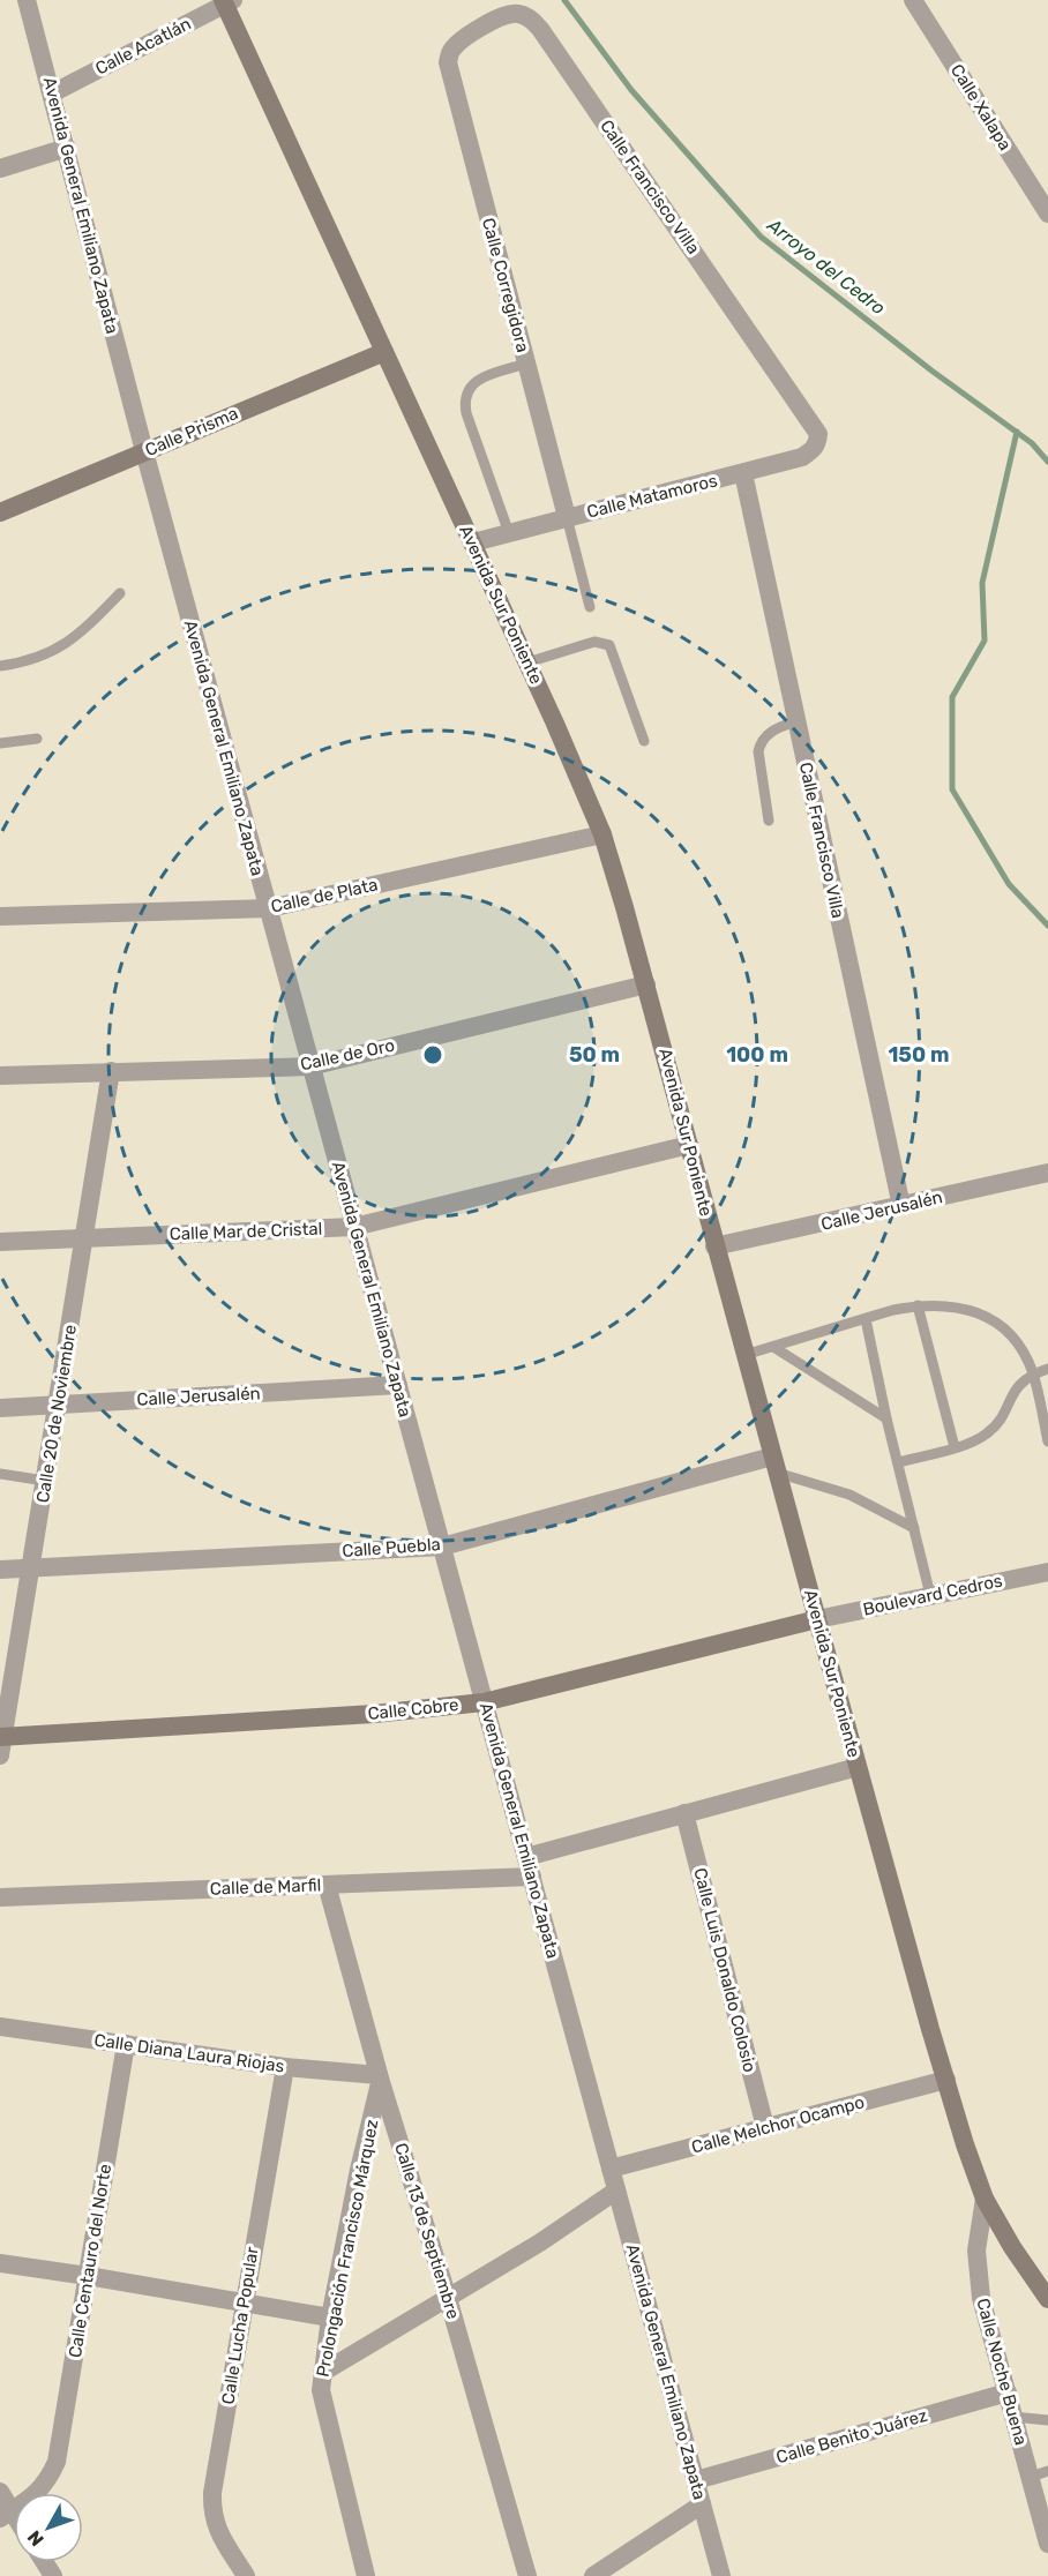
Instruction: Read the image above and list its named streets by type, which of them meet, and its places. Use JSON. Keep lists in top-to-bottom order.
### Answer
{
  "streets": {
    "main road": ["Calle Prisma", "Avenida Sur Poniente", "Calle Cobre"],
    "street": [
      "Calle Acatlán",
      "Calle Xalapa",
      "Calle Francisco Villa",
      "Avenida General Emiliano Zapata",
      "Calle Corregidora",
      "Calle Matamoros",
      "Calle de Plata",
      "Calle de Oro",
      "Calle Jerusalén",
      "Calle Mar de Cristal",
      "Calle 20 de Noviembre",
      "Calle Puebla",
      "Boulevard Cedros",
      "Calle de Marfil",
      "Calle Luis Donaldo Colosio",
      "Calle Diana Laura Riojas",
      "Calle Melchor Ocampo",
      "Calle 13 de Septiembre",
      "Prolongación Francisco Márquez",
      "Calle Centauro del Norte",
      "Calle Lucha Popular",
      "Calle Noche Buena",
      "Calle Benito Juárez"
    ]
  },
  "crossings": [
    ["Calle Acatlán", "Avenida General Emiliano Zapata"],
    ["Calle Acatlán", "Avenida Sur Poniente"],
    ["Calle Francisco Villa", "Calle Corregidora"],
    ["Calle Francisco Villa", "Calle Matamoros"],
    ["Calle Francisco Villa", "Calle Jerusalén"],
    ["Avenida General Emiliano Zapata", "Calle Prisma"],
    ["Avenida General Emiliano Zapata", "Calle de Plata"],
    ["Avenida General Emiliano Zapata", "Calle de Oro"],
    ["Avenida General Emiliano Zapata", "Calle Jerusalén"],
    ["Avenida General Emiliano Zapata", "Calle Mar de Cristal"],
    ["Avenida General Emiliano Zapata", "Calle Puebla"],
    ["Avenida General Emiliano Zapata", "Calle Cobre"],
    ["Avenida General Emiliano Zapata", "Calle de Marfil"],
    ["Avenida General Emiliano Zapata", "Calle Melchor Ocampo"],
    ["Avenida General Emiliano Zapata", "Calle Benito Juárez"],
    ["Calle Corregidora", "Calle Matamoros"],
    ["Calle Prisma", "Avenida Sur Poniente"],
    ["Calle Matamoros", "Avenida Sur Poniente"],
    ["Avenida Sur Poniente", "Calle de Plata"],
    ["Avenida Sur Poniente", "Calle de Oro"],
    ["Avenida Sur Poniente", "Calle Jerusalén"],
    ["Avenida Sur Poniente", "Calle Mar de Cristal"],
    ["Avenida Sur Poniente", "Calle Puebla"],
    ["Avenida Sur Poniente", "Boulevard Cedros"],
    ["Avenida Sur Poniente", "Calle Cobre"],
    ["Avenida Sur Poniente", "Calle Melchor Ocampo"],
    ["Avenida Sur Poniente", "Calle Noche Buena"],
    ["Calle de Oro", "Calle 20 de Noviembre"],
    ["Calle Jerusalén", "Calle 20 de Noviembre"],
    ["Calle Mar de Cristal", "Calle 20 de Noviembre"],
    ["Calle 20 de Noviembre", "Calle Puebla"],
    ["Calle 20 de Noviembre", "Calle Cobre"],
    ["Boulevard Cedros", "Calle Cobre"],
    ["Calle de Marfil", "Calle 13 de Septiembre"],
    ["Calle Luis Donaldo Colosio", "Calle Melchor Ocampo"],
    ["Calle Diana Laura Riojas", "Calle 13 de Septiembre"],
    ["Calle Diana Laura Riojas", "Prolongación Francisco Márquez"],
    ["Calle Diana Laura Riojas", "Calle Centauro del Norte"],
    ["Calle Diana Laura Riojas", "Calle Lucha Popular"],
    ["Calle 13 de Septiembre", "Prolongación Francisco Márquez"],
    ["Calle Noche Buena", "Calle Benito Juárez"]
  ],
  "water": ["Arroyo del Cedro"],
  "north": "bottom left",
  "rings": ["50 m", "100 m", "150 m"]
}
